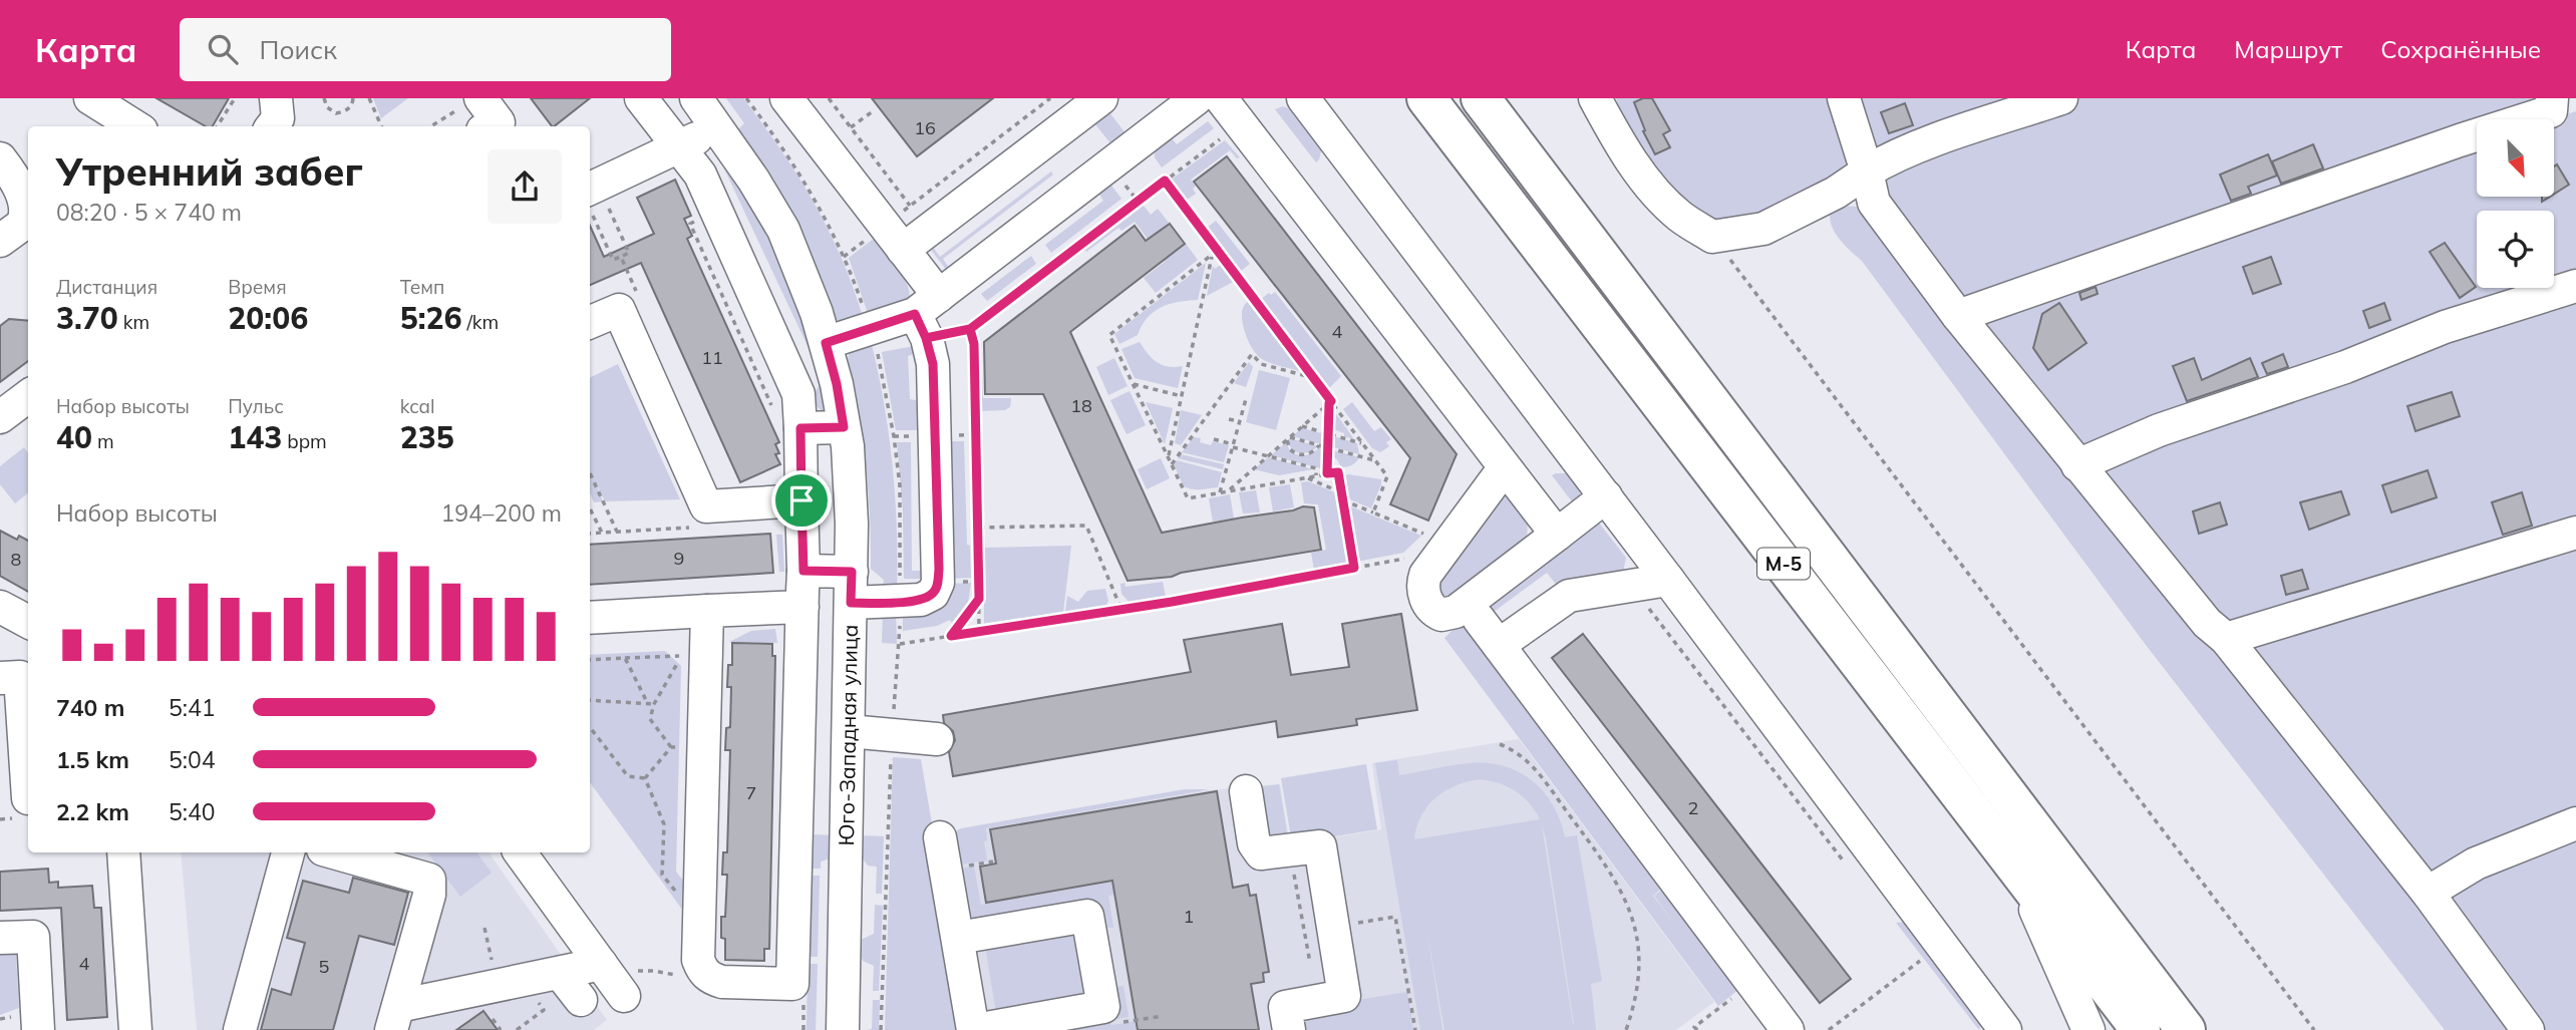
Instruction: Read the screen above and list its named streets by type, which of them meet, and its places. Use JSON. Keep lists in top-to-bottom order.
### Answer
{
  "streets": {
    "highway": ["М-5"],
    "street": ["Юго-Западная улица"]
  },
  "house_numbers": [
    "16",
    "4",
    "11",
    "18",
    "9",
    "8",
    "7",
    "2",
    "1",
    "4",
    "5"
  ],
  "north": "bottom right",
  "page": {
    "header": "Карта",
    "search": "Поиск",
    "nav": ["Карта", "Маршрут", "Сохранённые"],
    "heading": ["Утренний забег", "08:20 · 5 × 740 m"],
    "stats": [
      ["Дистанция", "3.70 km"],
      ["Время", "20:06"],
      ["Темп", "5:26 /km"],
      ["Набор высоты", "40 m"],
      ["Пульс", "143 bpm"],
      ["kcal", "235"]
    ],
    "chart": ["Набор высоты", "194–200 m"],
    "list": [
      {
        "name": "740 m",
        "note": "5:41"
      },
      {
        "name": "1.5 km",
        "note": "5:04"
      },
      {
        "name": "2.2 km",
        "note": "5:40"
      }
    ]
  }
}
